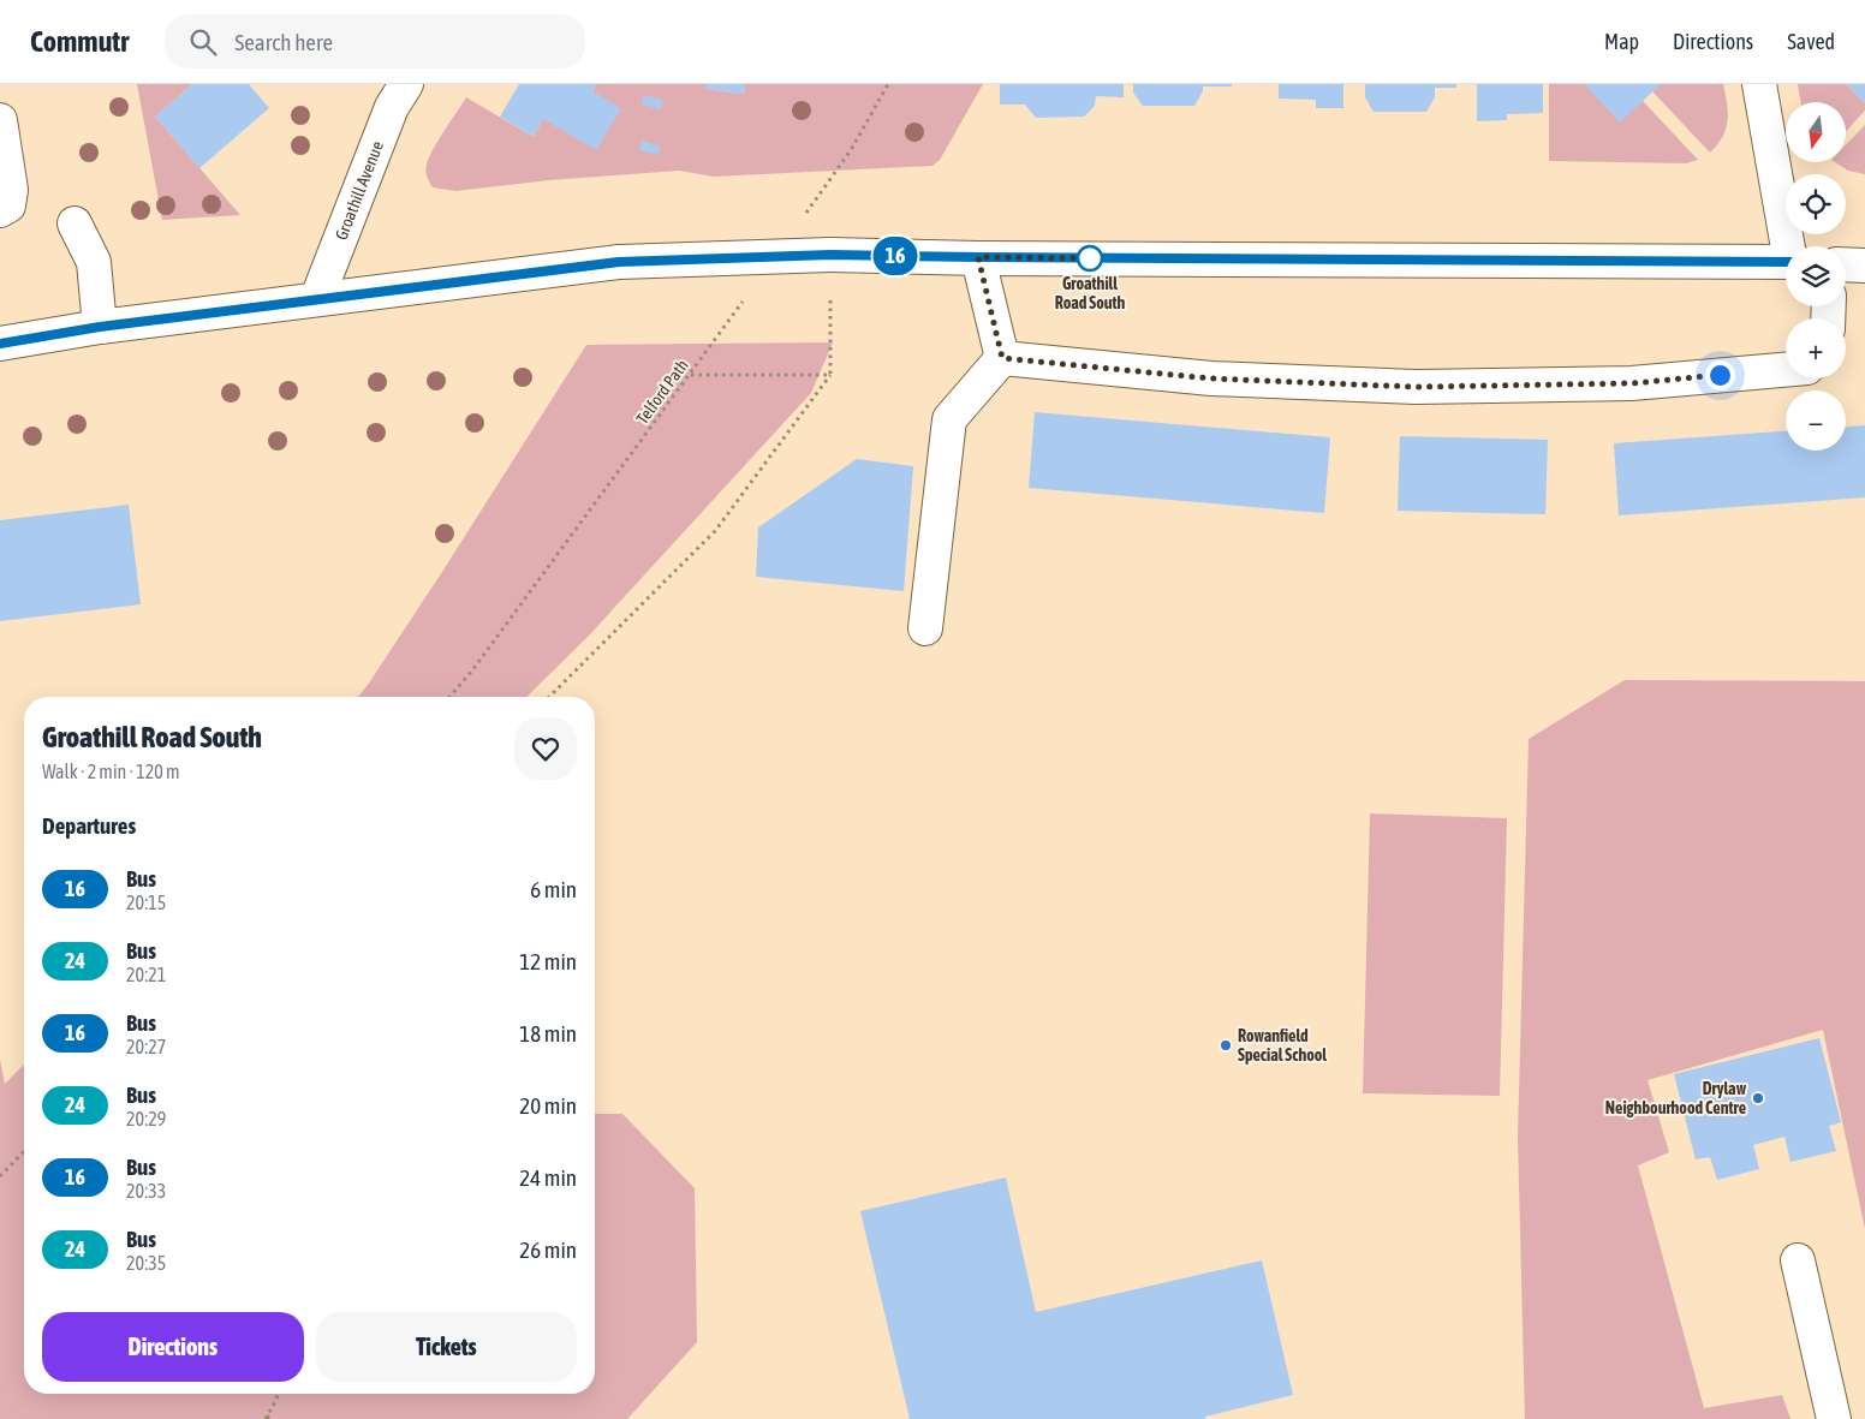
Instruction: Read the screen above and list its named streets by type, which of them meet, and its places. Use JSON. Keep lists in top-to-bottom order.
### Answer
{
  "streets": {
    "main road": ["Groathill Avenue"],
    "path": ["Telford Path"]
  },
  "places": ["Groathill Road South", "Rowanfield Special School", "Drylaw Neighbourhood Centre"],
  "lines": ["bus line 16"],
  "north": "bottom",
  "page": {
    "header": "Commutr",
    "search": "Search here",
    "nav": ["Map", "Directions", "Saved"],
    "on_map": "16",
    "map_buttons": ["+", "−"],
    "heading": [
      ["Groathill Road South", "Walk · 2 min · 120 m"],
      "Departures"
    ],
    "list": [
      {
        "mark": "16",
        "name": "Bus",
        "note": "20:15",
        "value": "6 min"
      },
      {
        "mark": "24",
        "name": "Bus",
        "note": "20:21",
        "value": "12 min"
      },
      {
        "mark": "16",
        "name": "Bus",
        "note": "20:27",
        "value": "18 min"
      },
      {
        "mark": "24",
        "name": "Bus",
        "note": "20:29",
        "value": "20 min"
      },
      {
        "mark": "16",
        "name": "Bus",
        "note": "20:33",
        "value": "24 min"
      },
      {
        "mark": "24",
        "name": "Bus",
        "note": "20:35",
        "value": "26 min"
      }
    ],
    "buttons": ["Directions", "Tickets"]
  }
}
